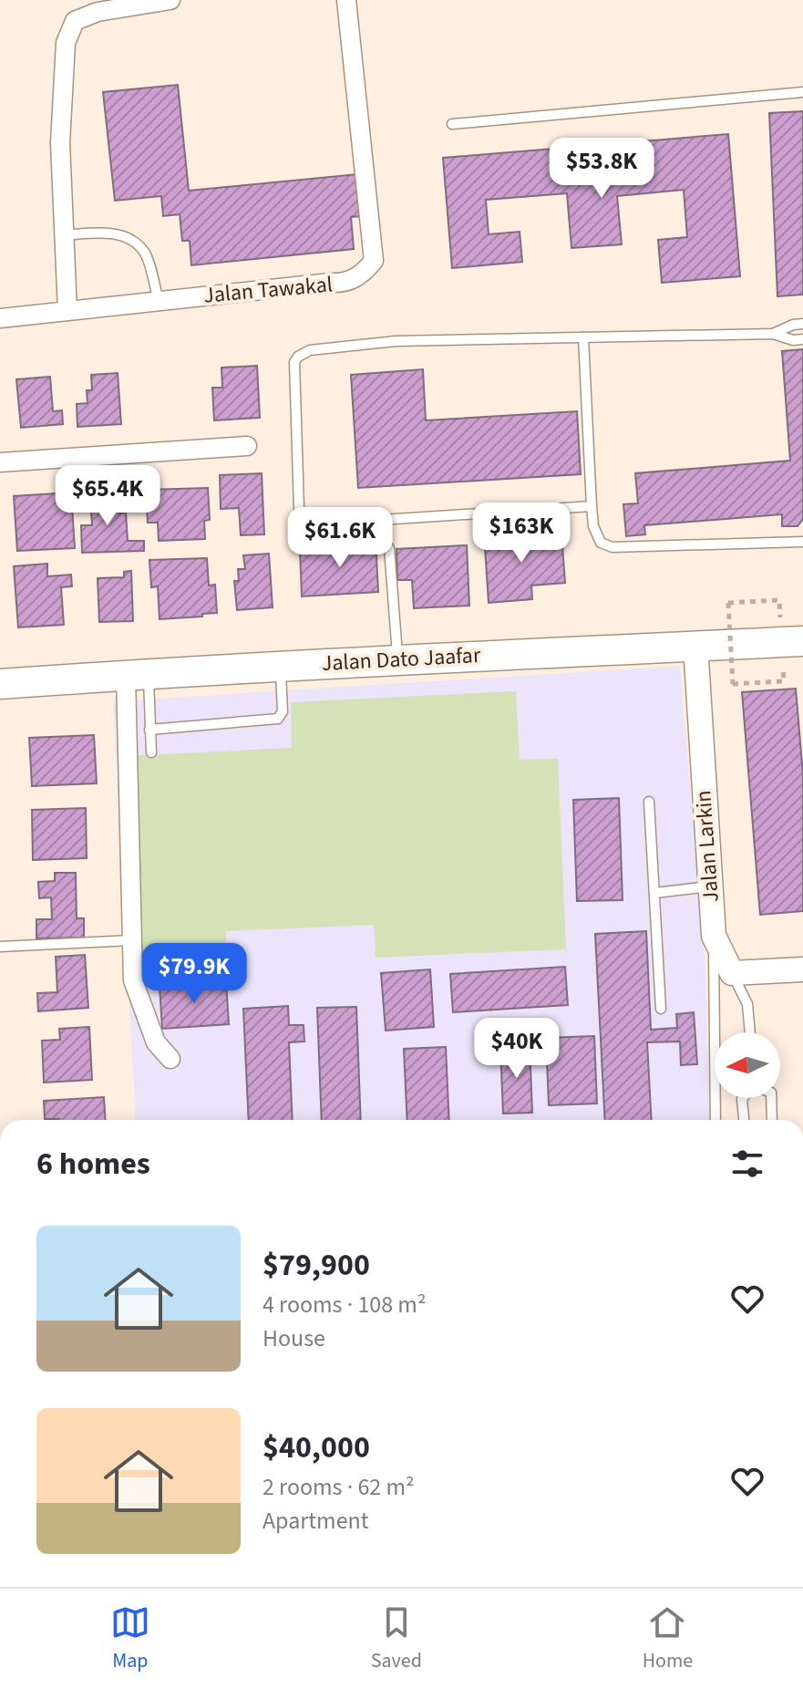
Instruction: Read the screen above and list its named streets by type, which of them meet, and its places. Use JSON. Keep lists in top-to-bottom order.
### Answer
{
  "streets": {
    "main road": ["Jalan Dato Jaafar"],
    "street": ["Jalan Tawakal", "Jalan Larkin"]
  },
  "crossings": [
    ["Jalan Dato Jaafar", "Jalan Larkin"]
  ],
  "north": "left",
  "page": {
    "price": [
      "$53.8K",
      "$65.4K",
      "$163K",
      "$61.6K",
      "$79.9K",
      "$40K"
    ],
    "heading": "6 homes",
    "list": [
      {
        "name": "$79,900",
        "note": "4 rooms · 108 m² · House"
      },
      {
        "name": "$40,000",
        "note": "2 rooms · 62 m² · Apartment"
      }
    ],
    "tabs": ["Map", "Saved", "Home"]
  }
}
